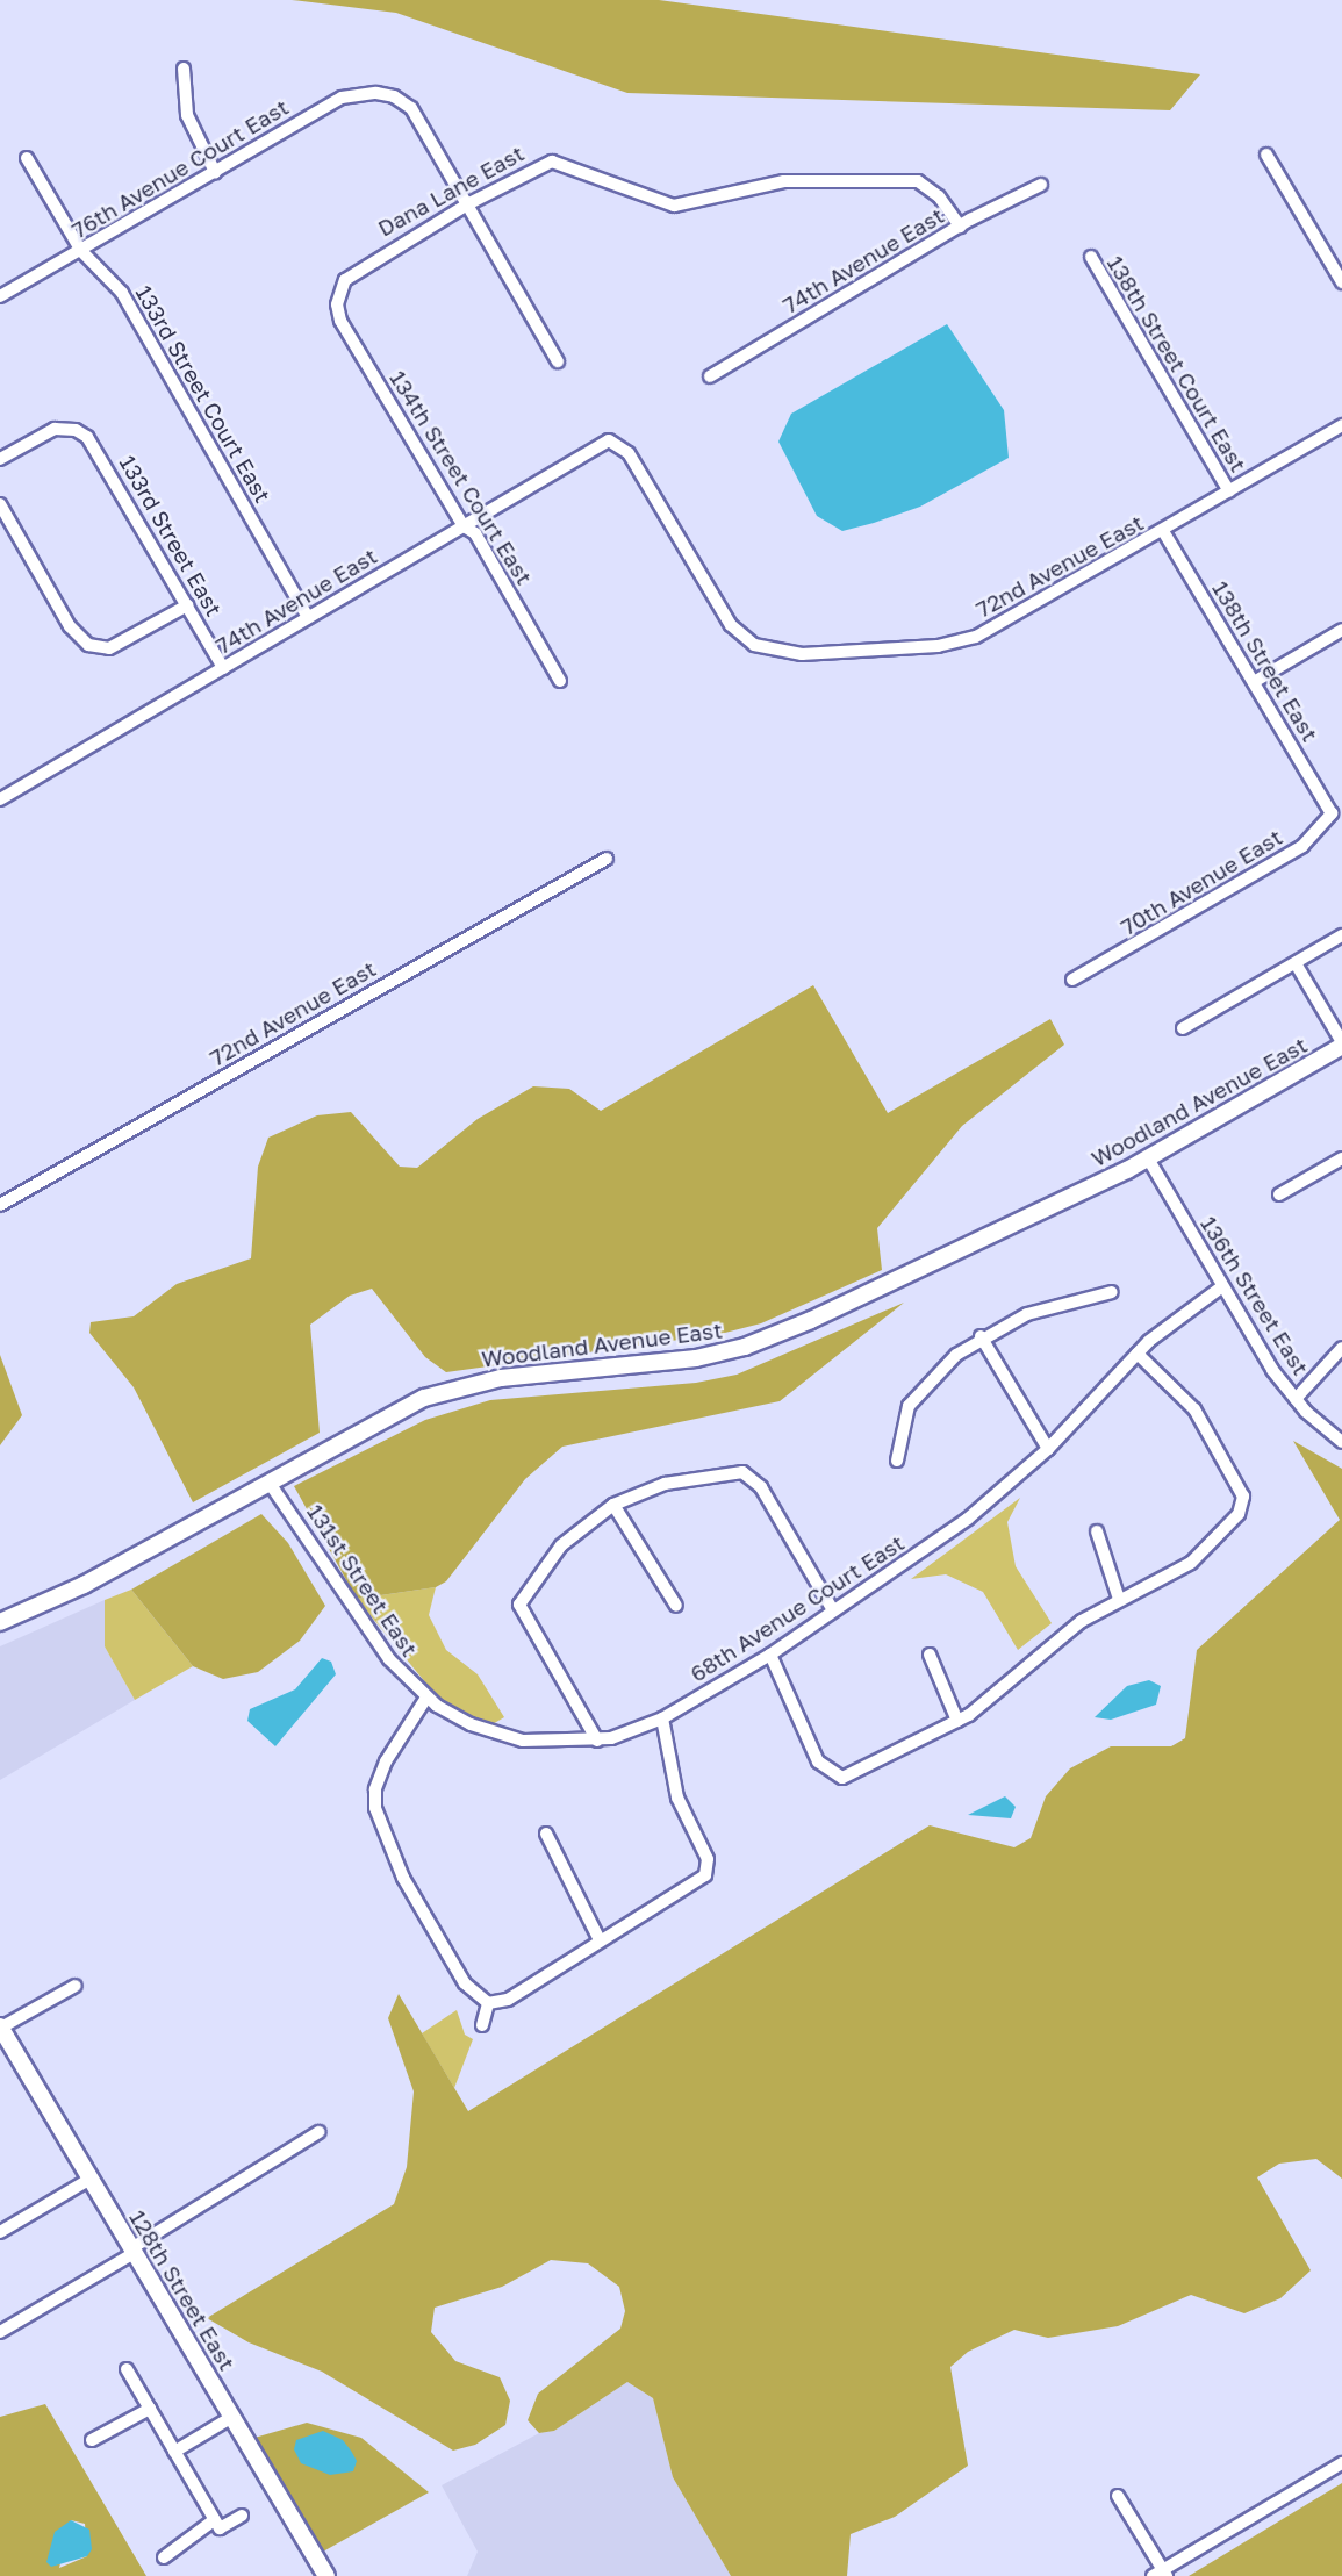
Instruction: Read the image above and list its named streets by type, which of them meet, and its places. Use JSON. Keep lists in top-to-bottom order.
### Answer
{
  "streets": {
    "street": [
      "76th Avenue Court East",
      "Dana Lane East",
      "74th Avenue East",
      "138th Street Court East",
      "133rd Street Court East",
      "134th Street Court East",
      "133rd Street East",
      "72nd Avenue East",
      "138th Street East",
      "70th Avenue East",
      "Woodland Avenue East",
      "136th Street East",
      "131st Street East",
      "68th Avenue Court East",
      "128th Street East"
    ]
  },
  "crossings": [
    ["76th Avenue Court East", "Dana Lane East"],
    ["76th Avenue Court East", "133rd Street Court East"],
    ["Dana Lane East", "74th Avenue East"],
    ["Dana Lane East", "134th Street Court East"],
    ["74th Avenue East", "133rd Street Court East"],
    ["74th Avenue East", "134th Street Court East"],
    ["74th Avenue East", "133rd Street East"],
    ["74th Avenue East", "72nd Avenue East"],
    ["138th Street Court East", "72nd Avenue East"],
    ["72nd Avenue East", "138th Street East"],
    ["138th Street East", "70th Avenue East"],
    ["Woodland Avenue East", "136th Street East"],
    ["Woodland Avenue East", "131st Street East"],
    ["136th Street East", "68th Avenue Court East"],
    ["131st Street East", "68th Avenue Court East"]
  ]
}
